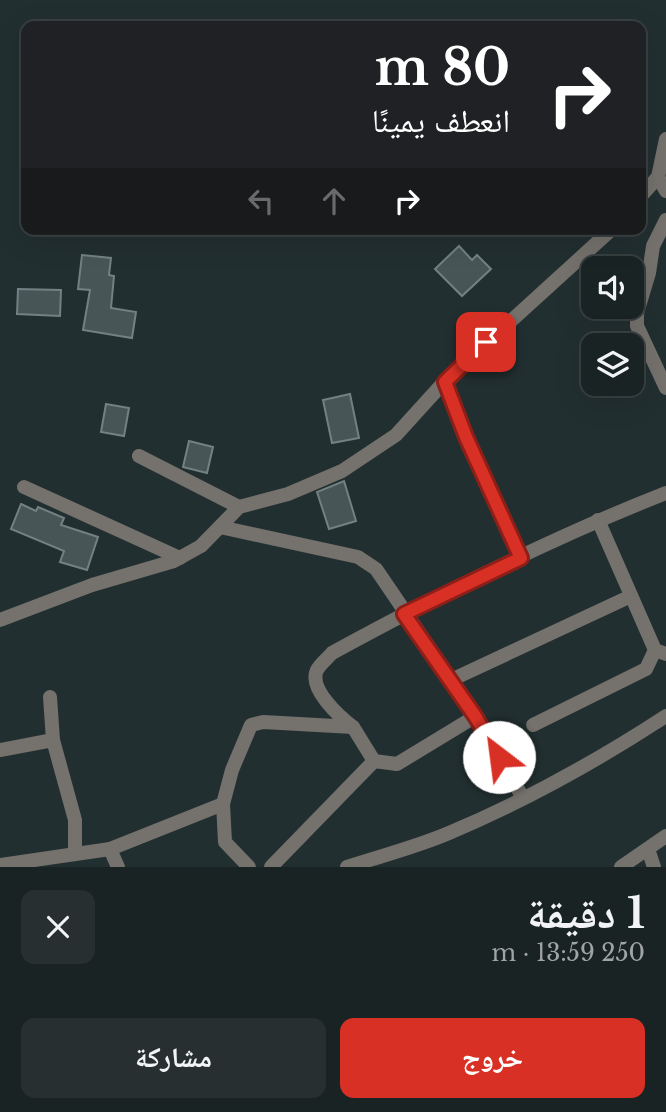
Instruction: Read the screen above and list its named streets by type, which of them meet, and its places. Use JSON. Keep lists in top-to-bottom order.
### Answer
{
  "page": {
    "turn": ["80 m", "انعطف يمينًا"],
    "heading": ["1 دقيقة", "250 m · 13:59"],
    "buttons": ["خروج", "مشاركة"]
  }
}
